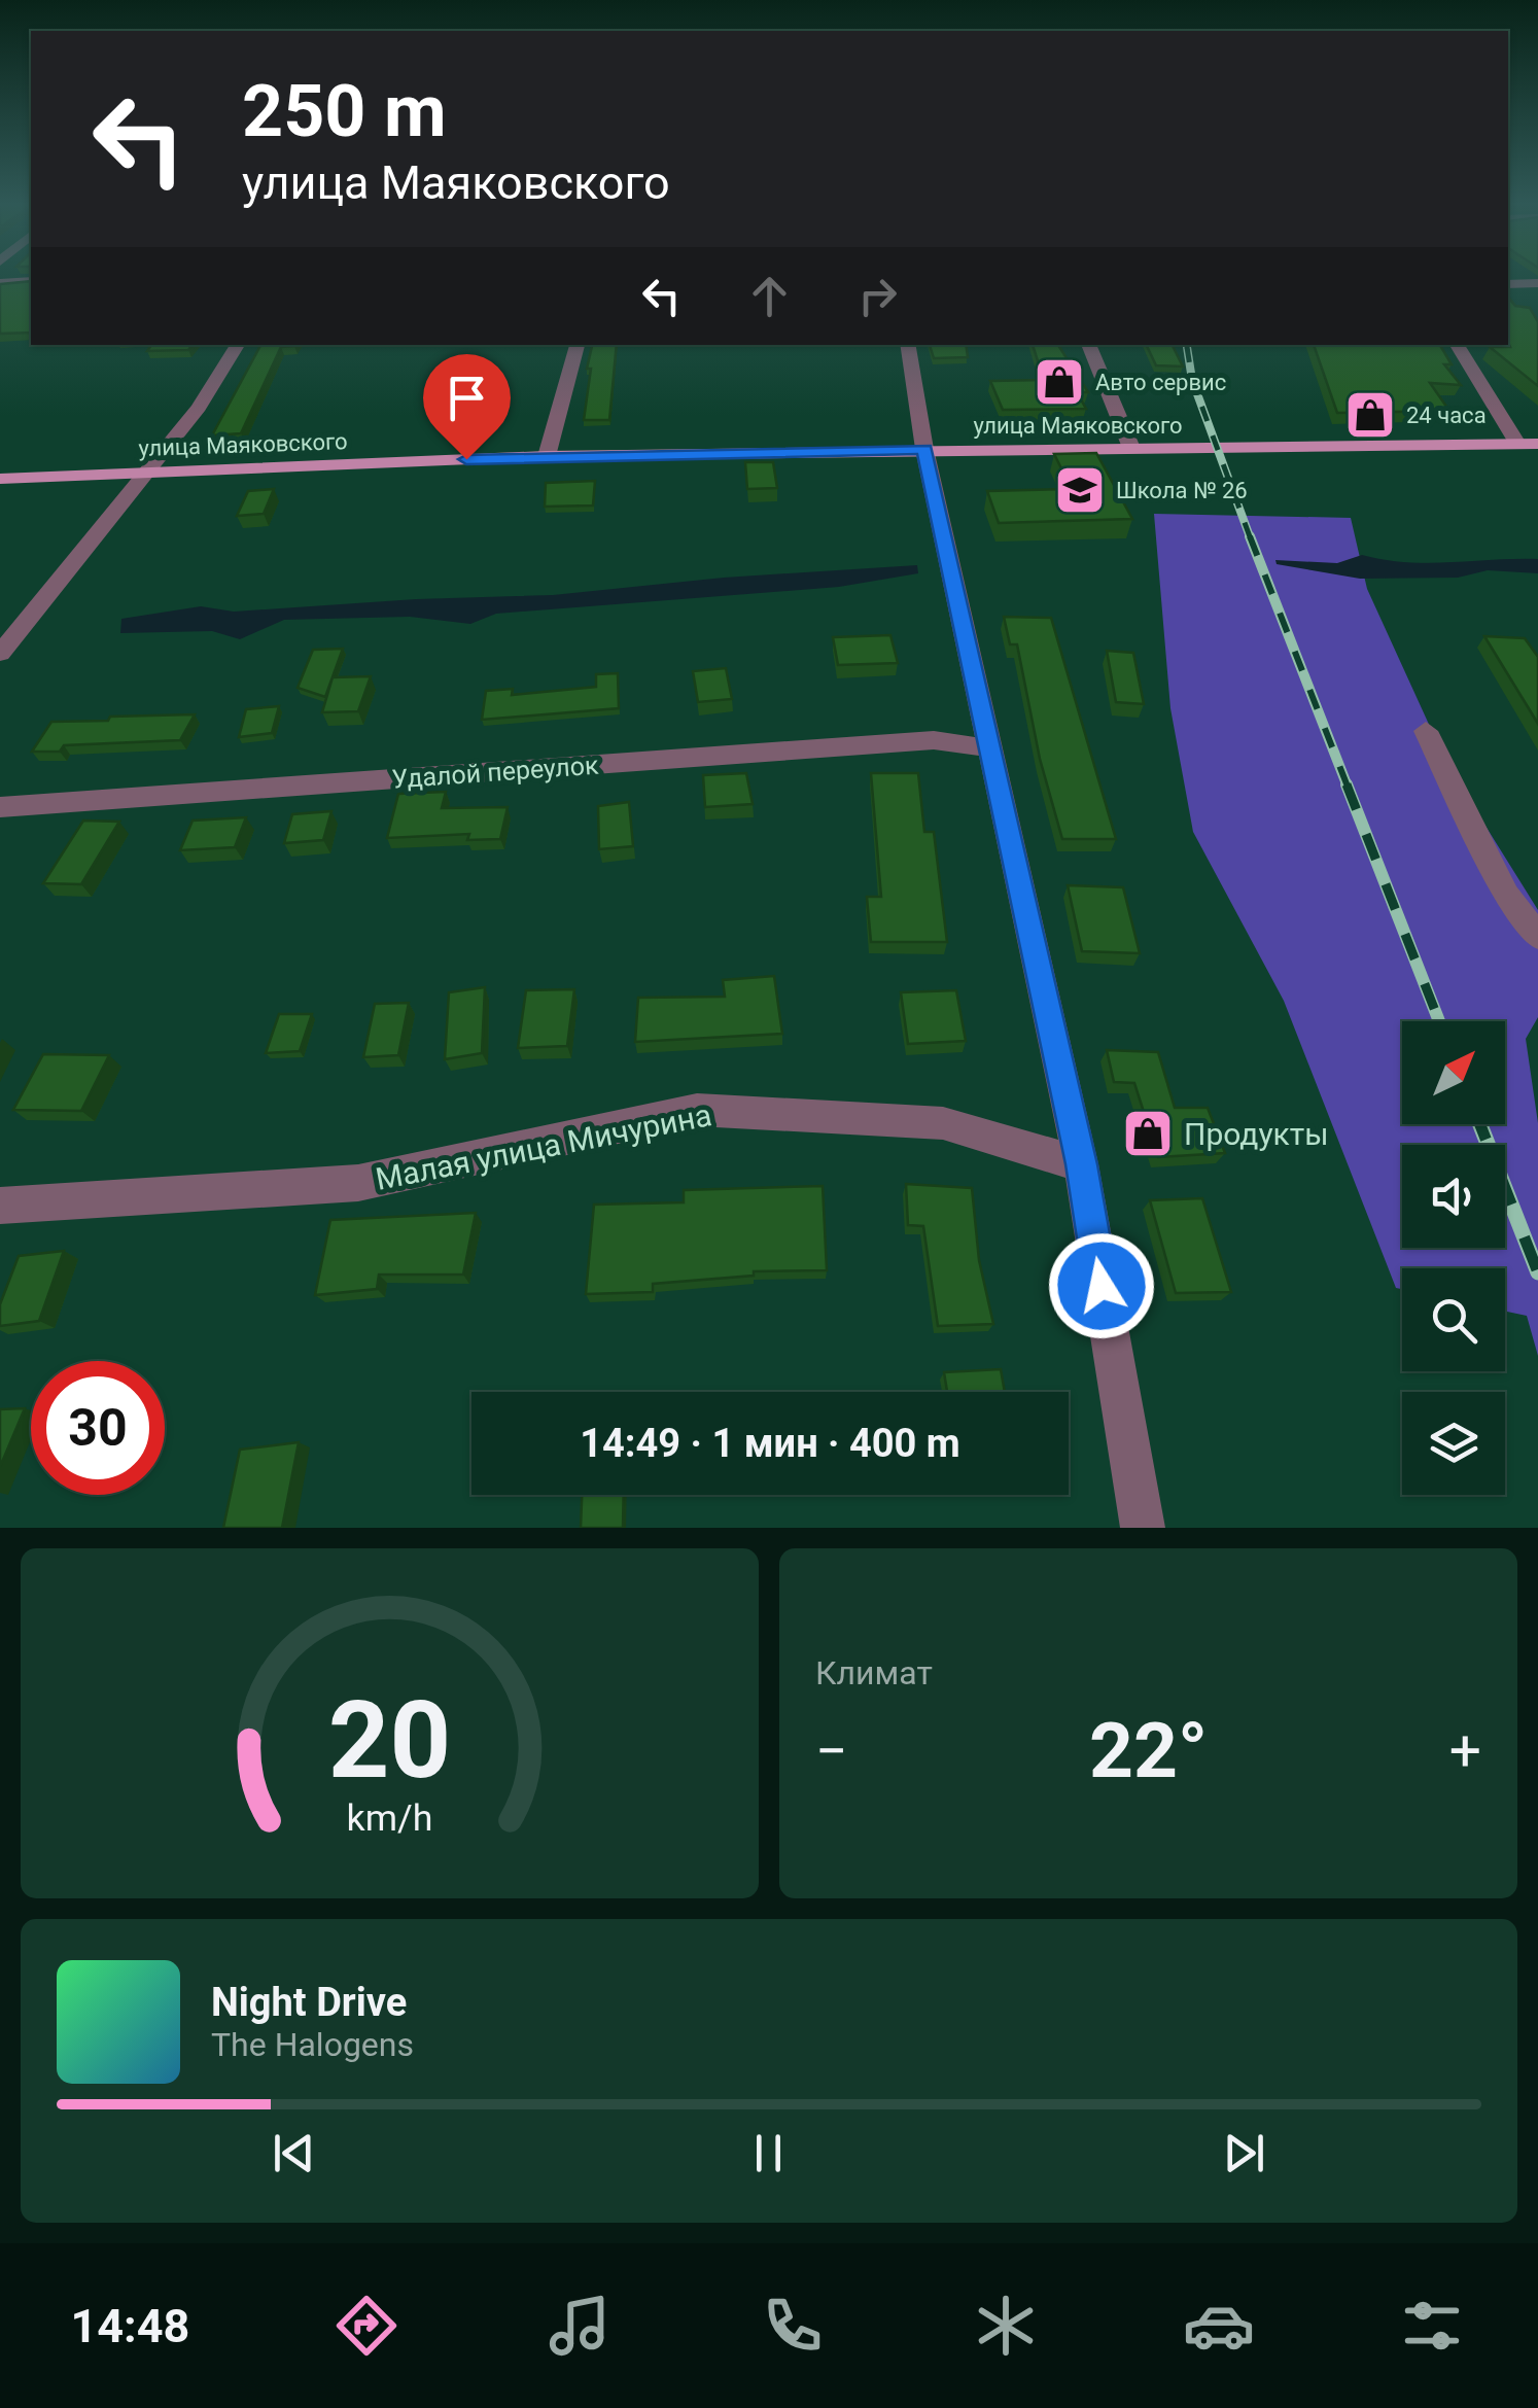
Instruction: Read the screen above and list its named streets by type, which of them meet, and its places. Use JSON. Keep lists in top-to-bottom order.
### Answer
{
  "streets": {
    "main road": ["улица Маяковского"],
    "street": ["Удалой переулок", "Малая улица Мичурина"]
  },
  "places": {
    "shop": ["Авто сервис", "24 часа", "Продукты"],
    "school or university": ["Школа № 26"]
  },
  "north": "top right",
  "page": {
    "turn": ["250 m", "улица Маяковского"],
    "limit": "30",
    "trip": "14:49 · 1 мин · 400 m",
    "tile": "Климат",
    "heat": ["−", "22°", "+"],
    "song": ["Night Drive", "The Halogens"],
    "tabs": "14:48",
    "gauge": ["20", "km/h"]
  }
}
